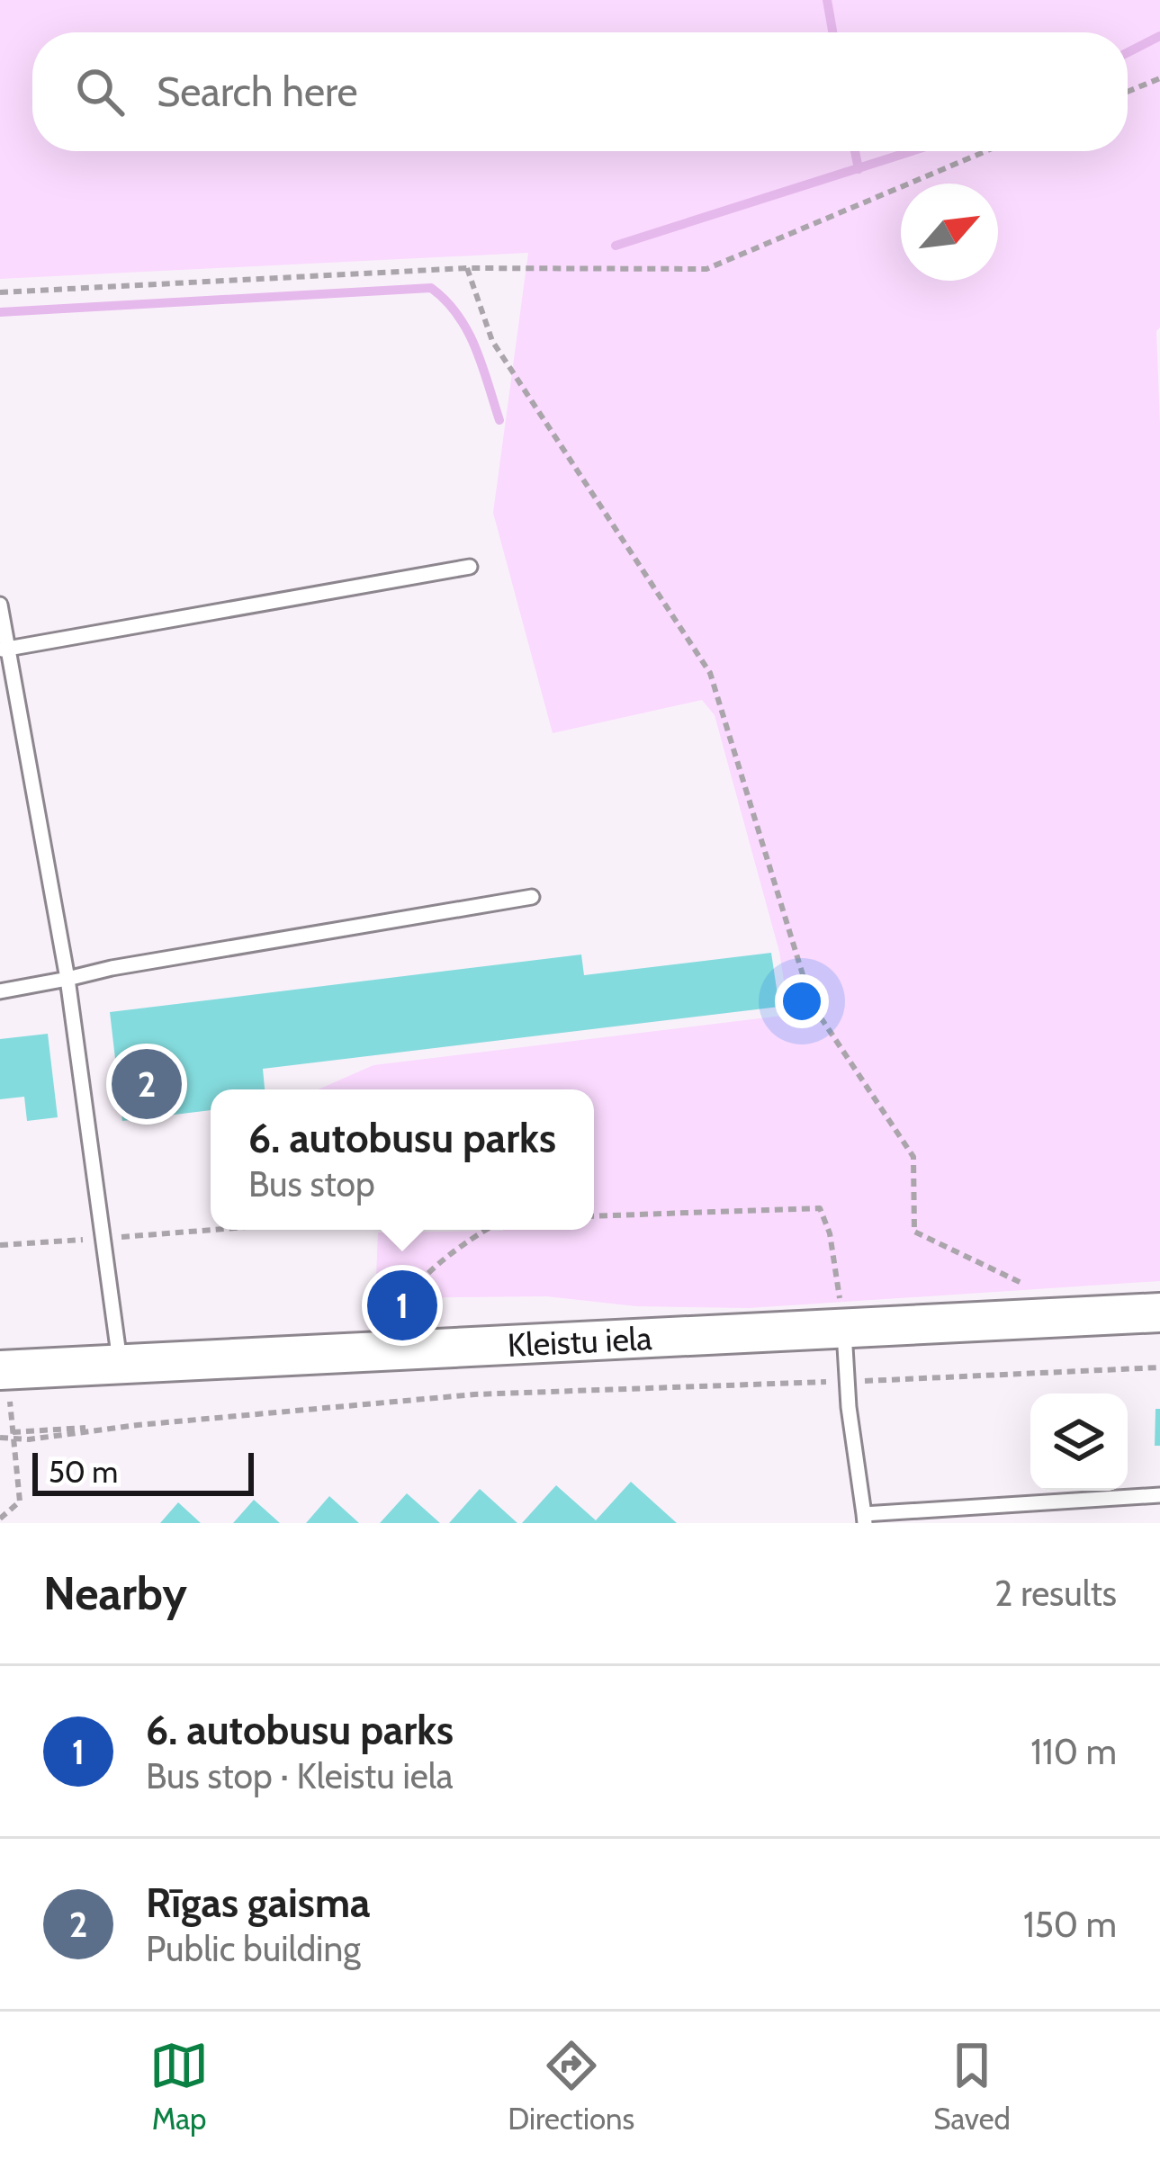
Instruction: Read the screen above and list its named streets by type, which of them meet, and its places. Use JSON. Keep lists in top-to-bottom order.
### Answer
{
  "streets": {
    "main road": ["Kleistu iela"]
  },
  "scale_bar": "50 m",
  "north": "top right",
  "page": {
    "search": "Search here",
    "pins": ["2", "1"],
    "popup": ["6. autobusu parks", "Bus stop"],
    "scale": "50 m",
    "heading": ["Nearby", "2 results"],
    "list": [
      {
        "mark": "1",
        "name": "6. autobusu parks",
        "note": "Bus stop · Kleistu iela",
        "value": "110 m"
      },
      {
        "mark": "2",
        "name": "Rīgas gaisma",
        "note": "Public building",
        "value": "150 m"
      }
    ],
    "nav": ["Map", "Directions", "Saved"]
  }
}
